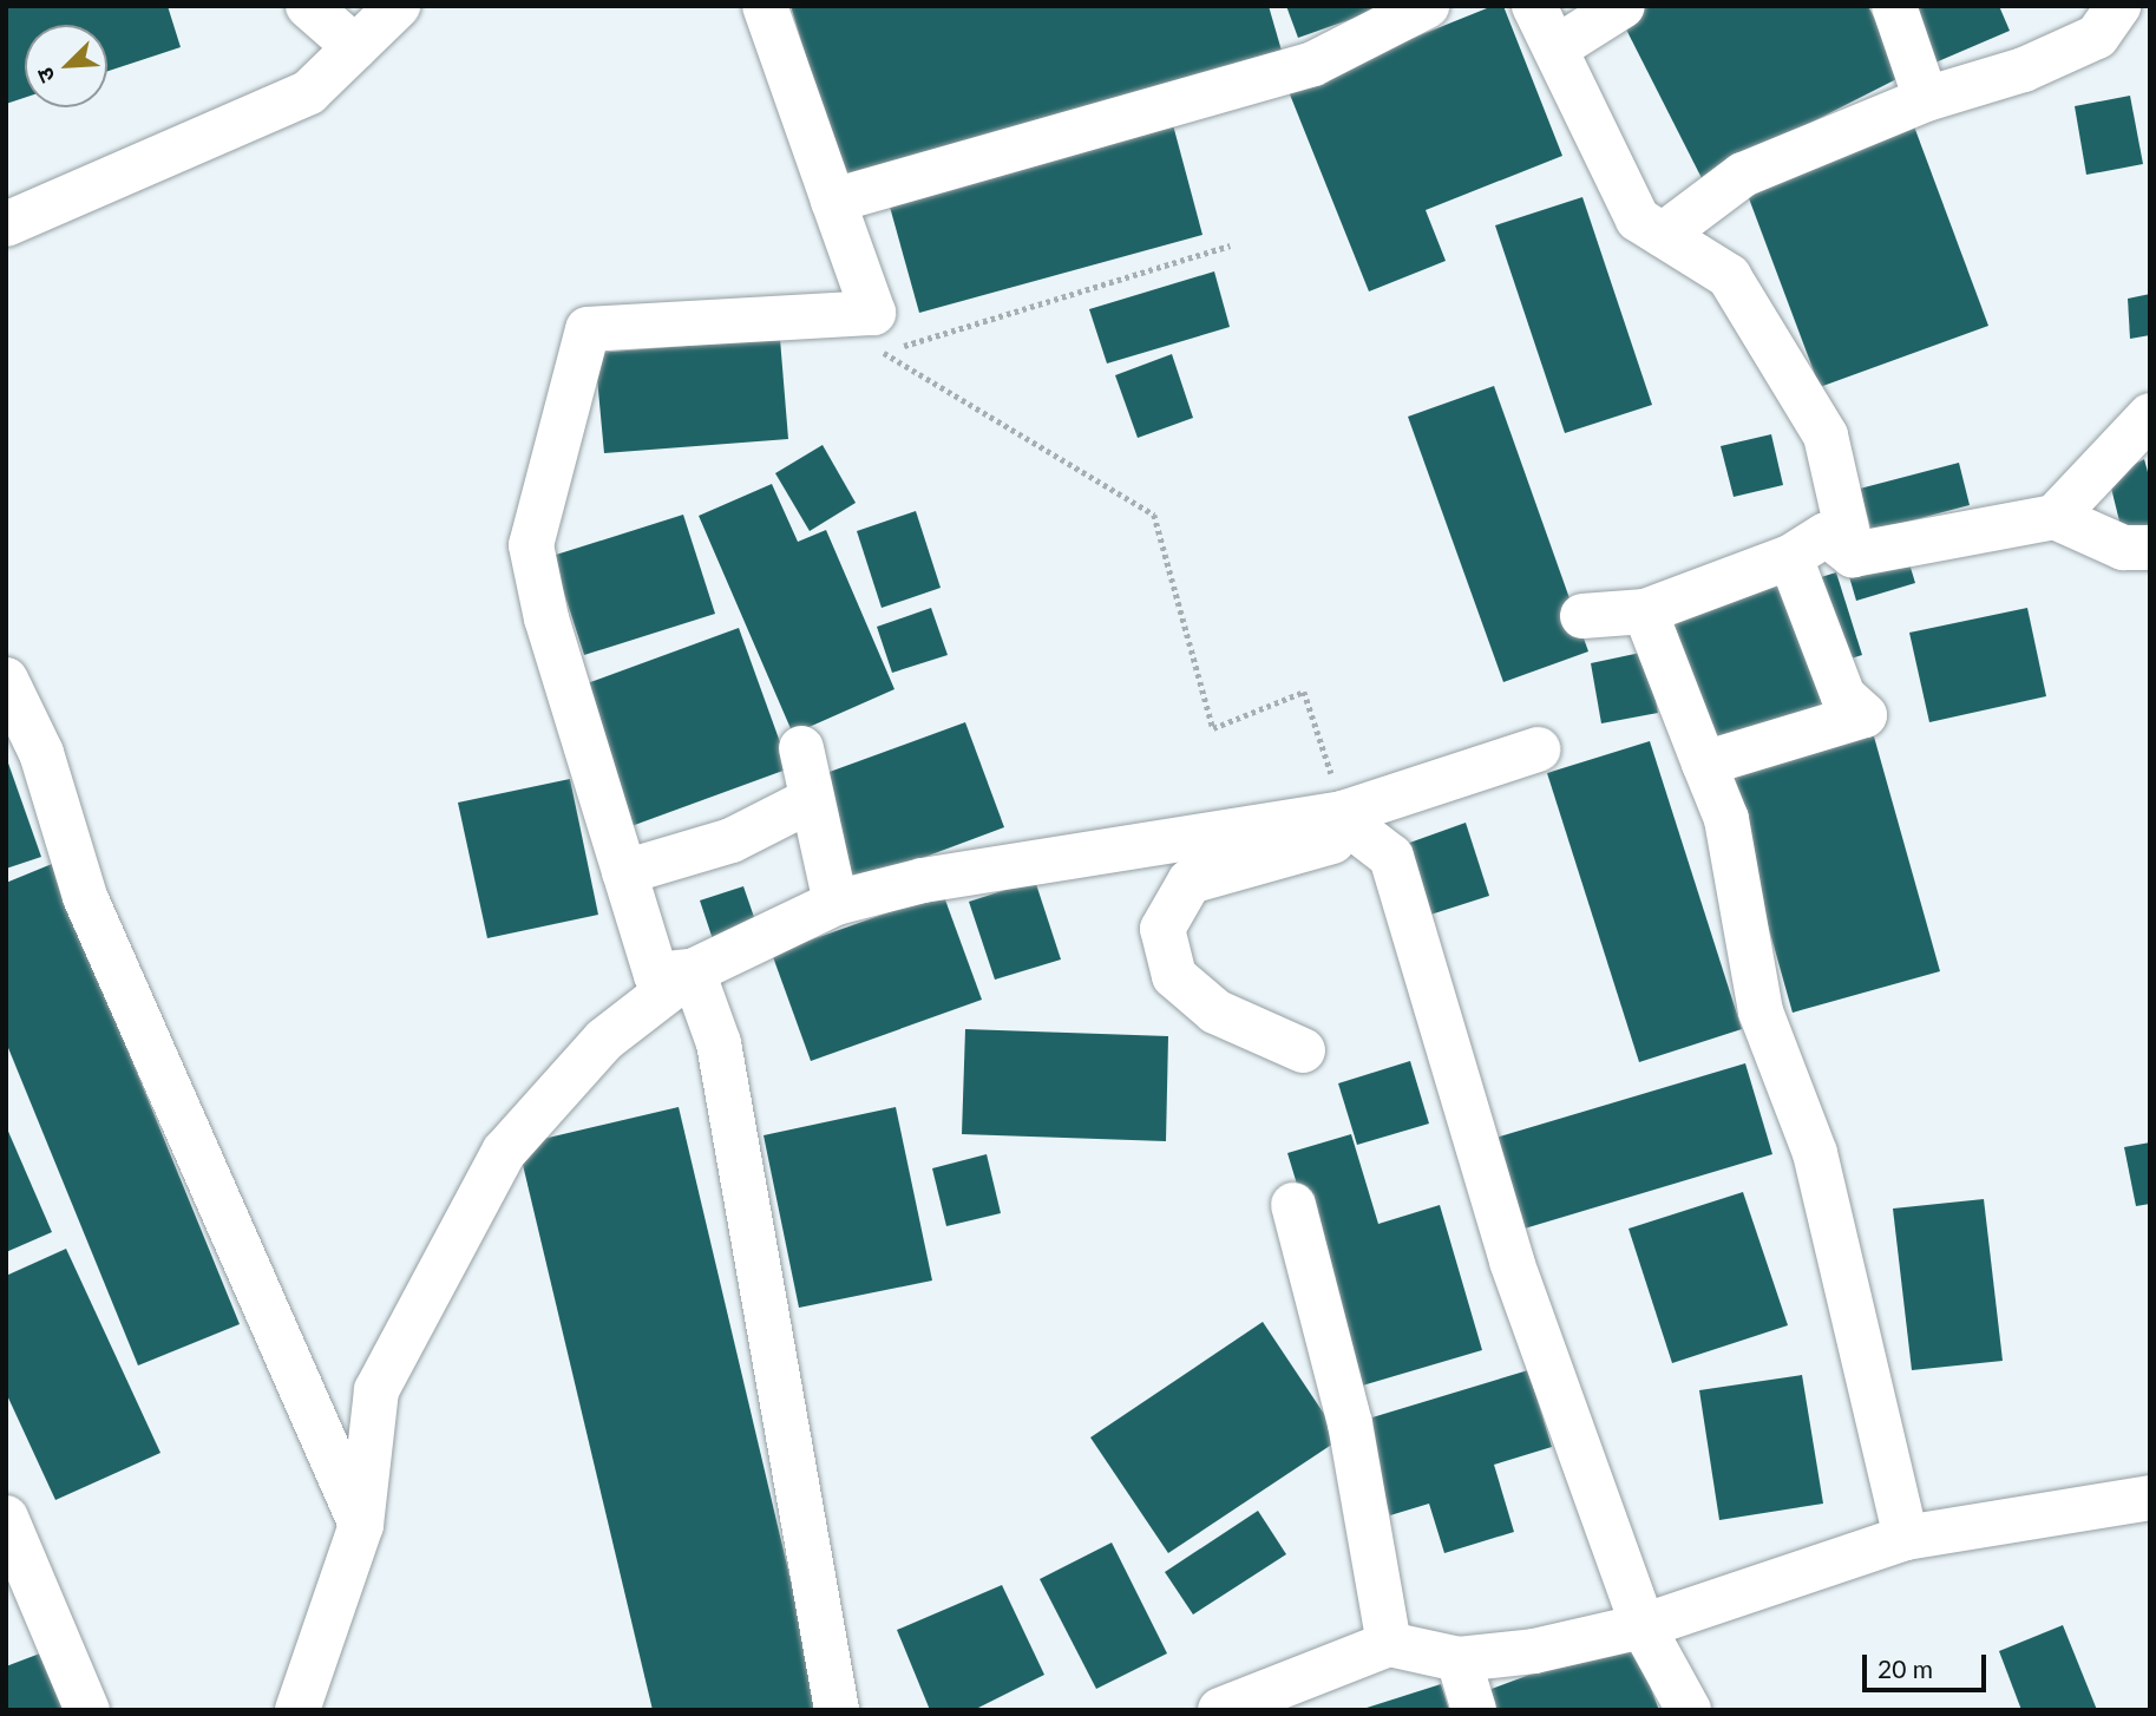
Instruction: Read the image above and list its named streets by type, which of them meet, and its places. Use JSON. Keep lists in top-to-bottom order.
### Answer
{
  "scale_bar": "20 m",
  "north": "bottom left"
}
